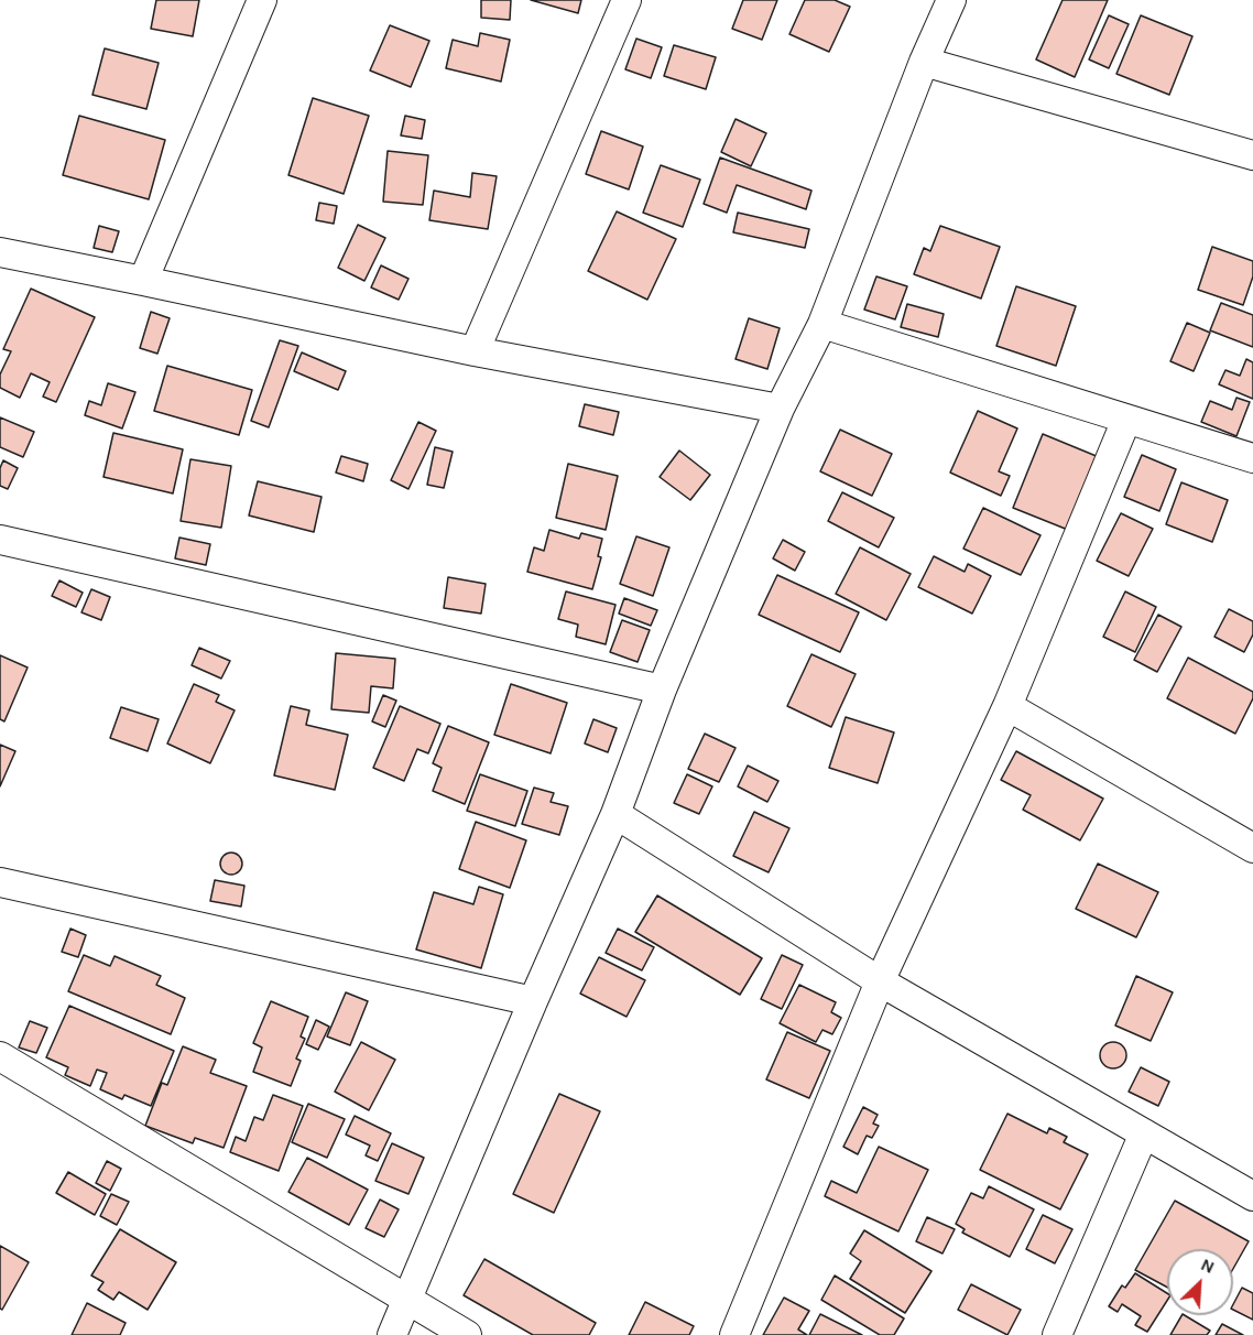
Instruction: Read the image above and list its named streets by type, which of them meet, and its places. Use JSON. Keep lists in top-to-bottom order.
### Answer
{
  "north": "top right"
}
